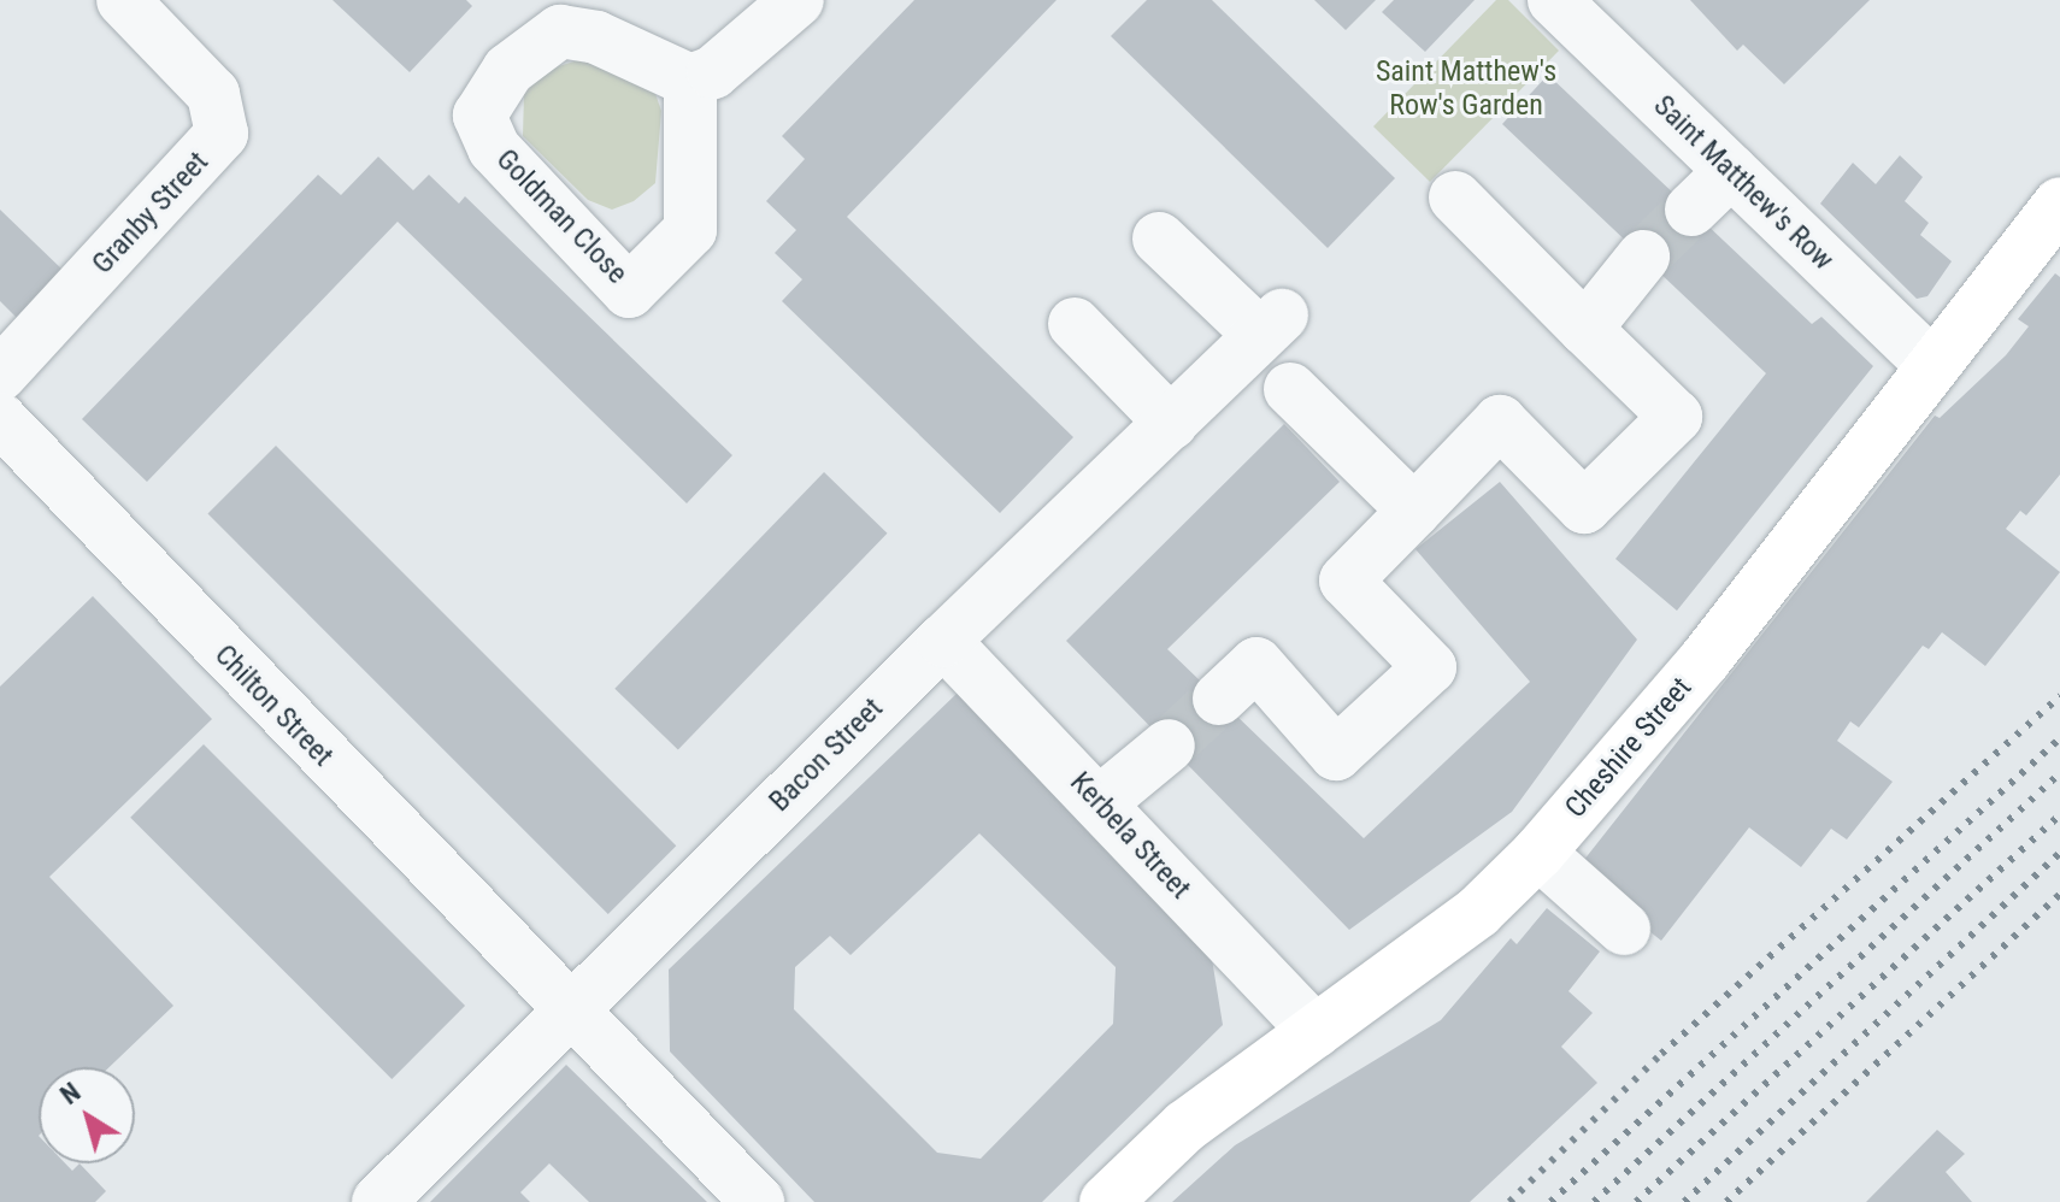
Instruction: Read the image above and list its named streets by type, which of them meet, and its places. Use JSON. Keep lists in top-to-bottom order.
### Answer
{
  "streets": {
    "main road": ["Cheshire Street"],
    "street": [
      "Saint Matthew's Row",
      "Granby Street",
      "Goldman Close",
      "Chilton Street",
      "Bacon Street",
      "Kerbela Street"
    ]
  },
  "crossings": [
    ["Saint Matthew's Row", "Cheshire Street"],
    ["Chilton Street", "Bacon Street"],
    ["Cheshire Street", "Kerbela Street"],
    ["Bacon Street", "Kerbela Street"]
  ],
  "parks": ["Saint Matthew's Row's Garden"],
  "north": "top left"
}
